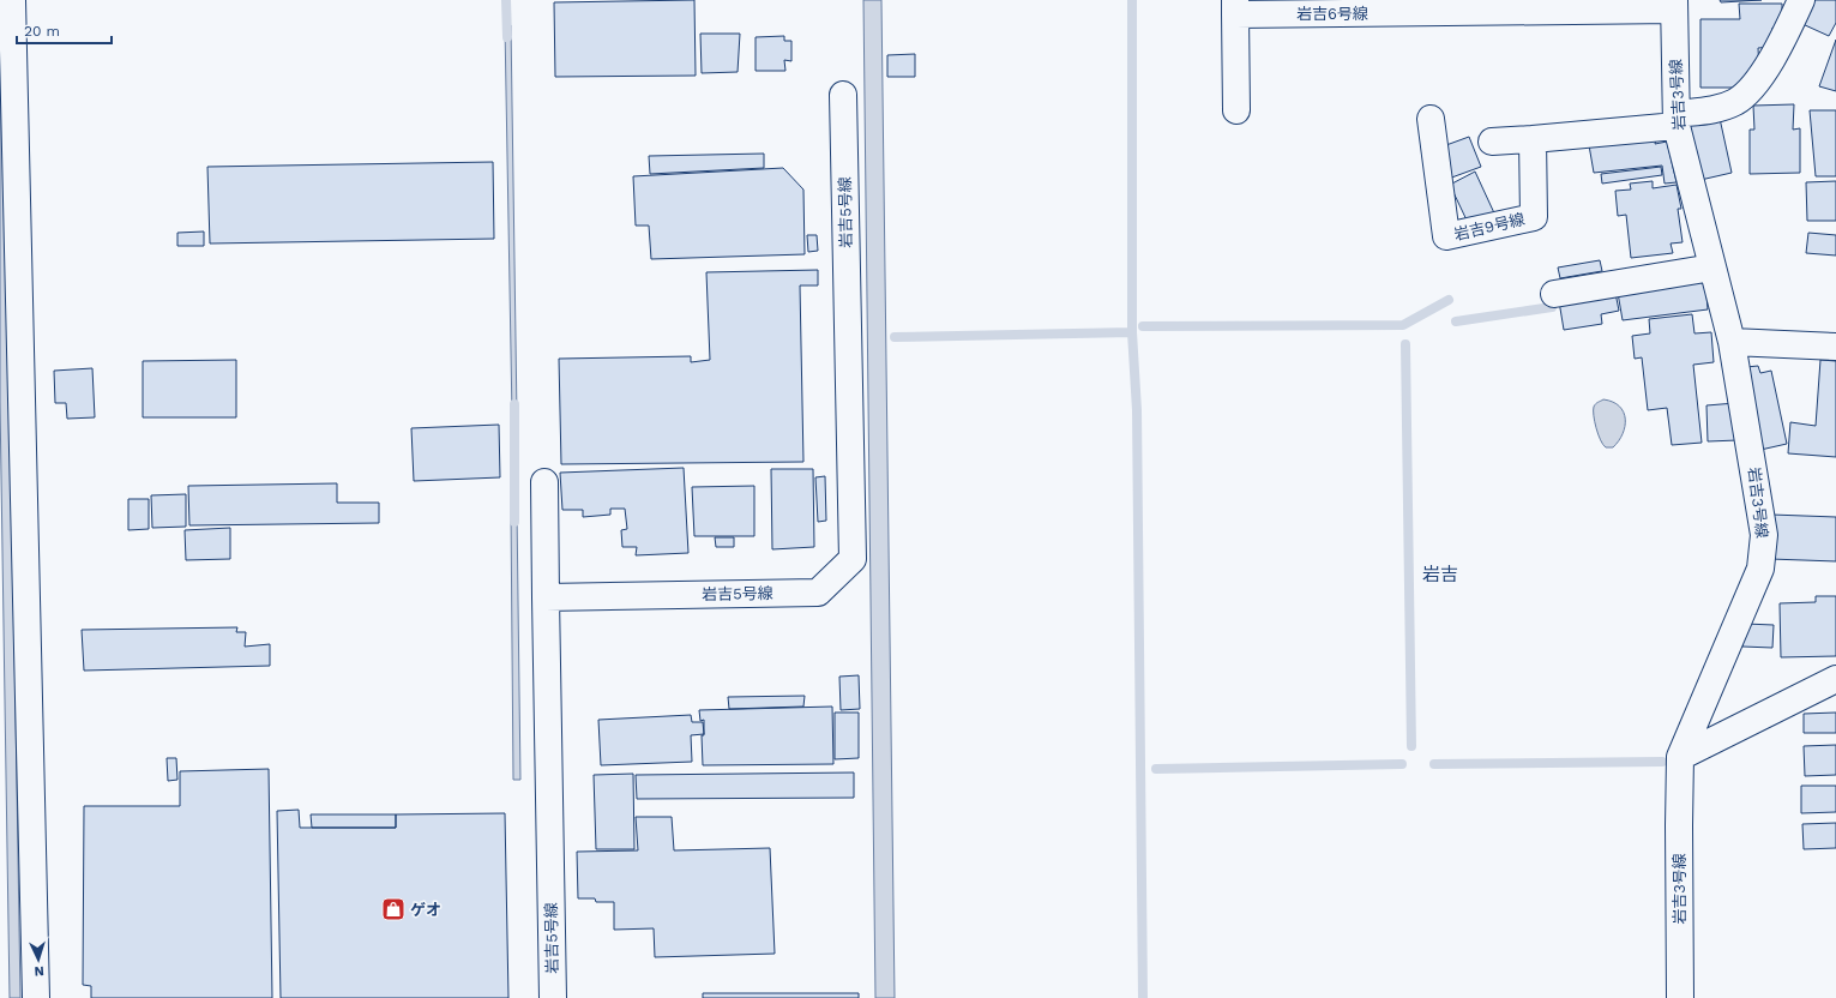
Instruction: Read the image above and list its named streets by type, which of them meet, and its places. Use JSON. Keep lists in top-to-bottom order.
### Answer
{
  "streets": {
    "street": [
      "岩吉6号線",
      "岩吉3号線",
      "岩吉5号線",
      "岩吉9号線"
    ]
  },
  "crossings": [
    ["岩吉6号線", "岩吉3号線"]
  ],
  "districts": ["岩吉"],
  "places": {
    "shop": ["ゲオ"]
  },
  "scale_bar": "20 m",
  "north": "bottom"
}
